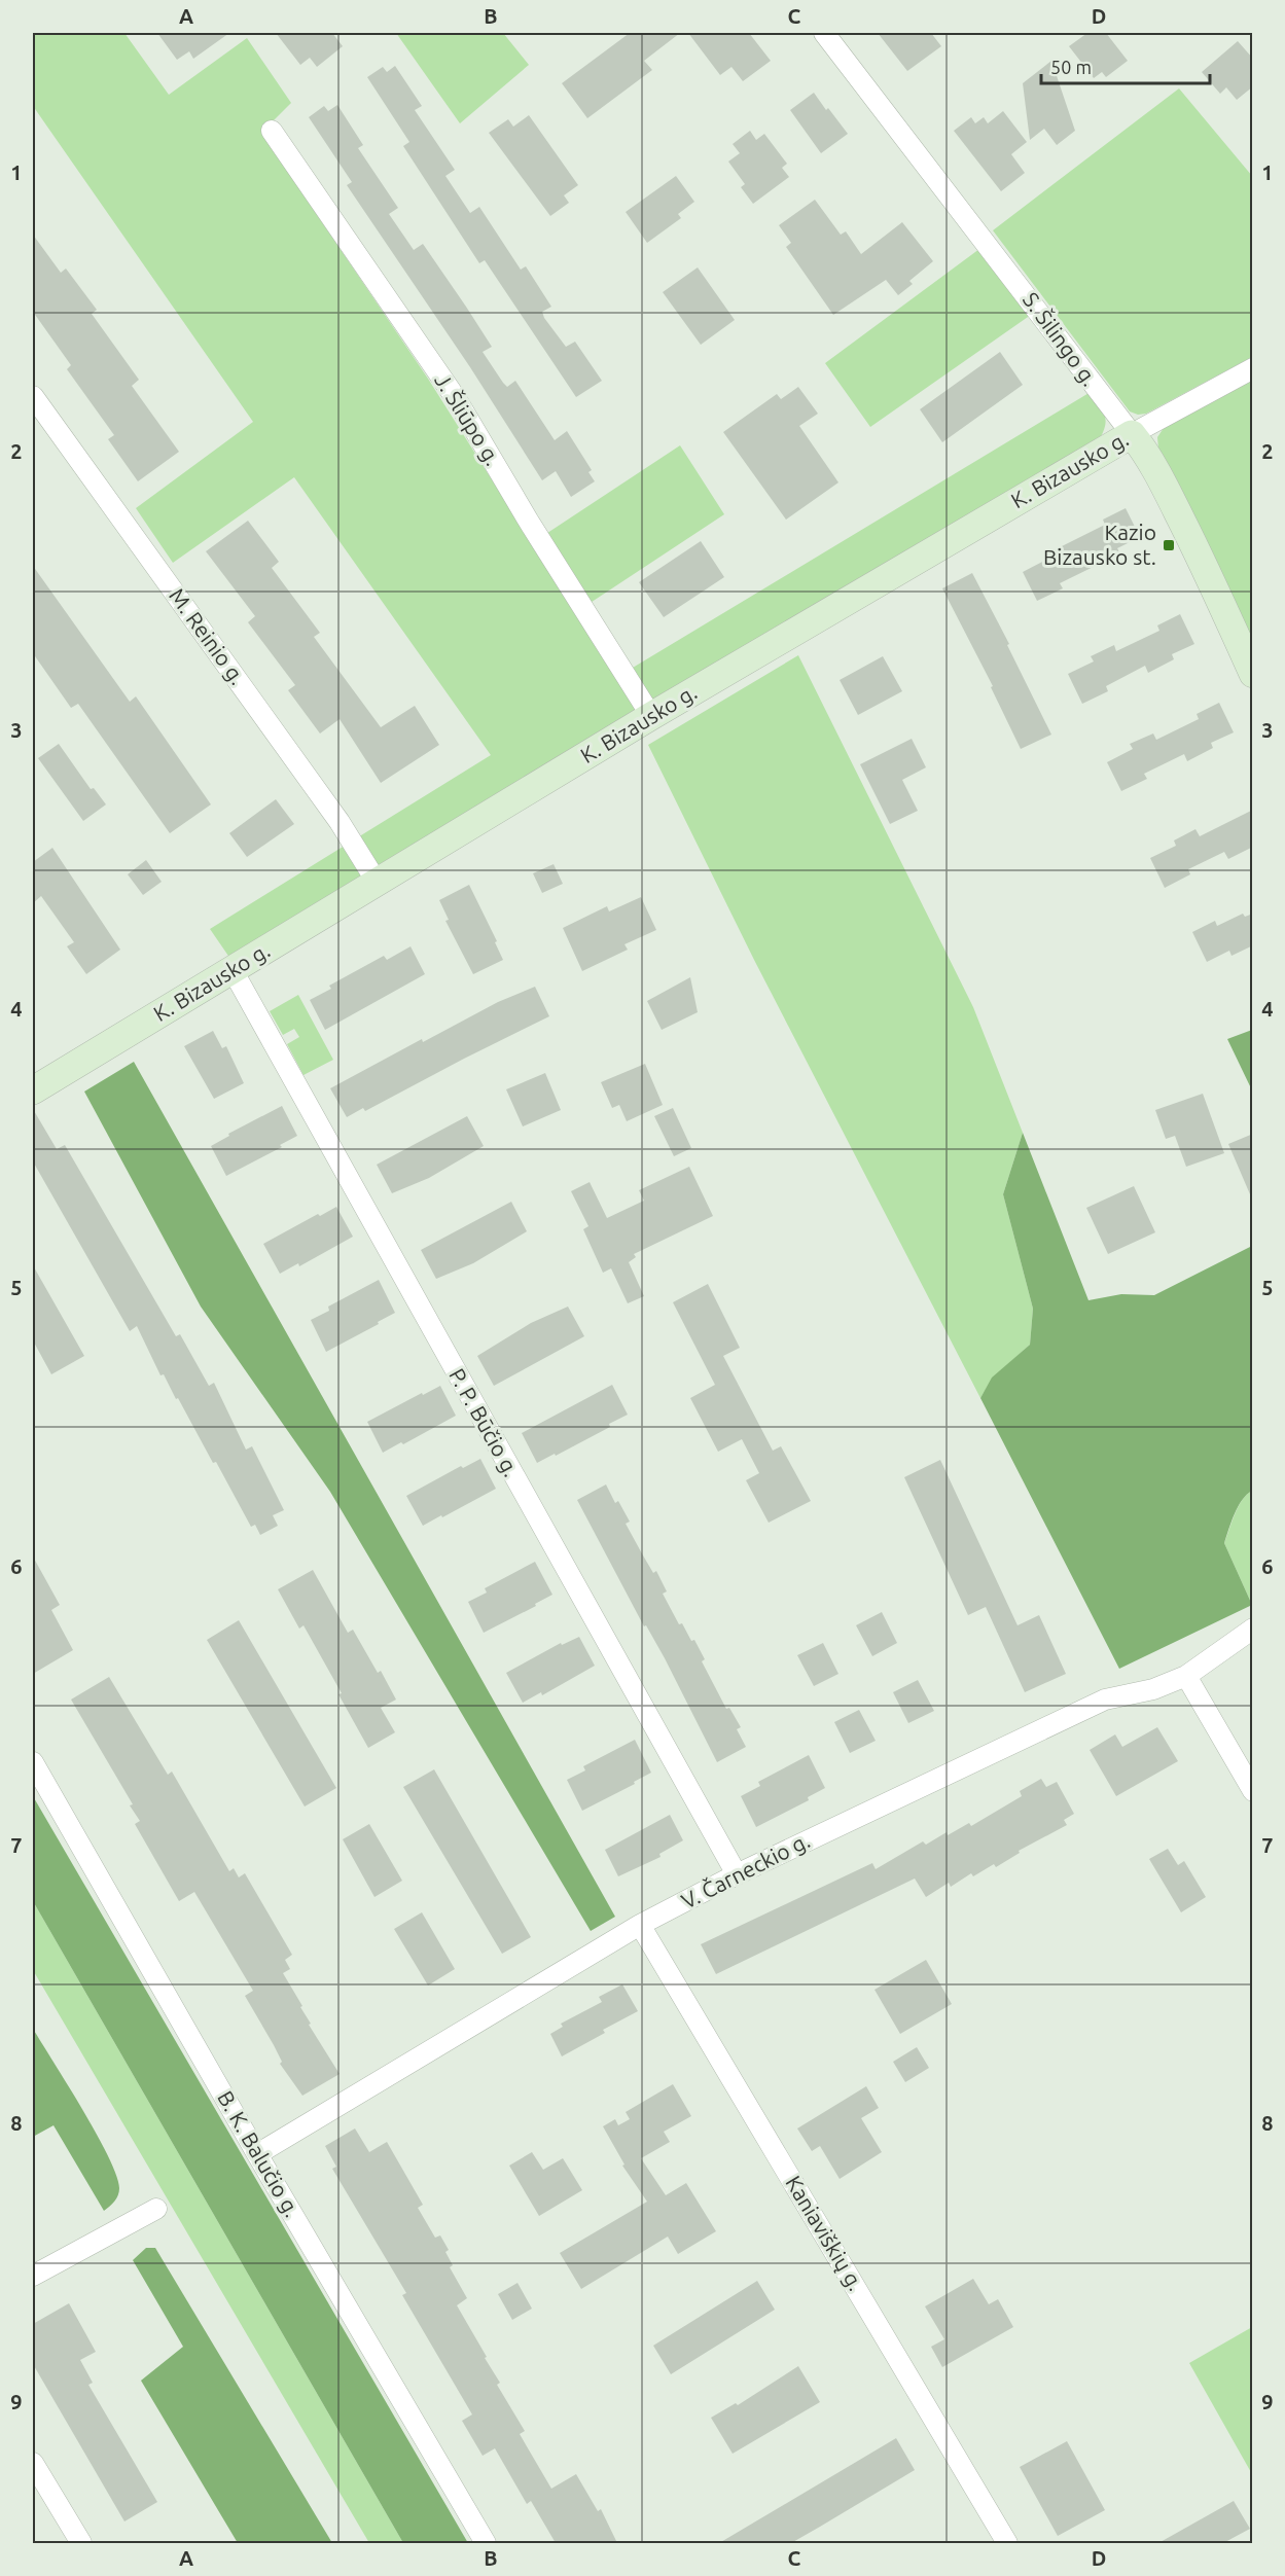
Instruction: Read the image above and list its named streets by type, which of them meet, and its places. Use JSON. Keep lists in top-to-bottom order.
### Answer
{
  "streets": {
    "street": [
      "S. Šilingo g.",
      "J. Šliūpo g.",
      "K. Bizausko g.",
      "M. Reinio g.",
      "P. P. Būčio g.",
      "V. Čarneckio g.",
      "B. K. Balučio g.",
      "Kaniaviškių g."
    ]
  },
  "crossings": [
    ["S. Šilingo g.", "K. Bizausko g."],
    ["J. Šliūpo g.", "K. Bizausko g."],
    ["K. Bizausko g.", "M. Reinio g."],
    ["K. Bizausko g.", "P. P. Būčio g."],
    ["P. P. Būčio g.", "V. Čarneckio g."],
    ["V. Čarneckio g.", "B. K. Balučio g."],
    ["V. Čarneckio g.", "Kaniaviškių g."]
  ],
  "places": {
    "transit": ["Kazio Bizausko st."]
  },
  "scale_bar": "50 m",
  "grid": {
    "columns": [
      "A",
      "B",
      "C",
      "D"
    ],
    "rows": [
      "1",
      "2",
      "3",
      "4",
      "5",
      "6",
      "7",
      "8",
      "9"
    ]
  }
}
